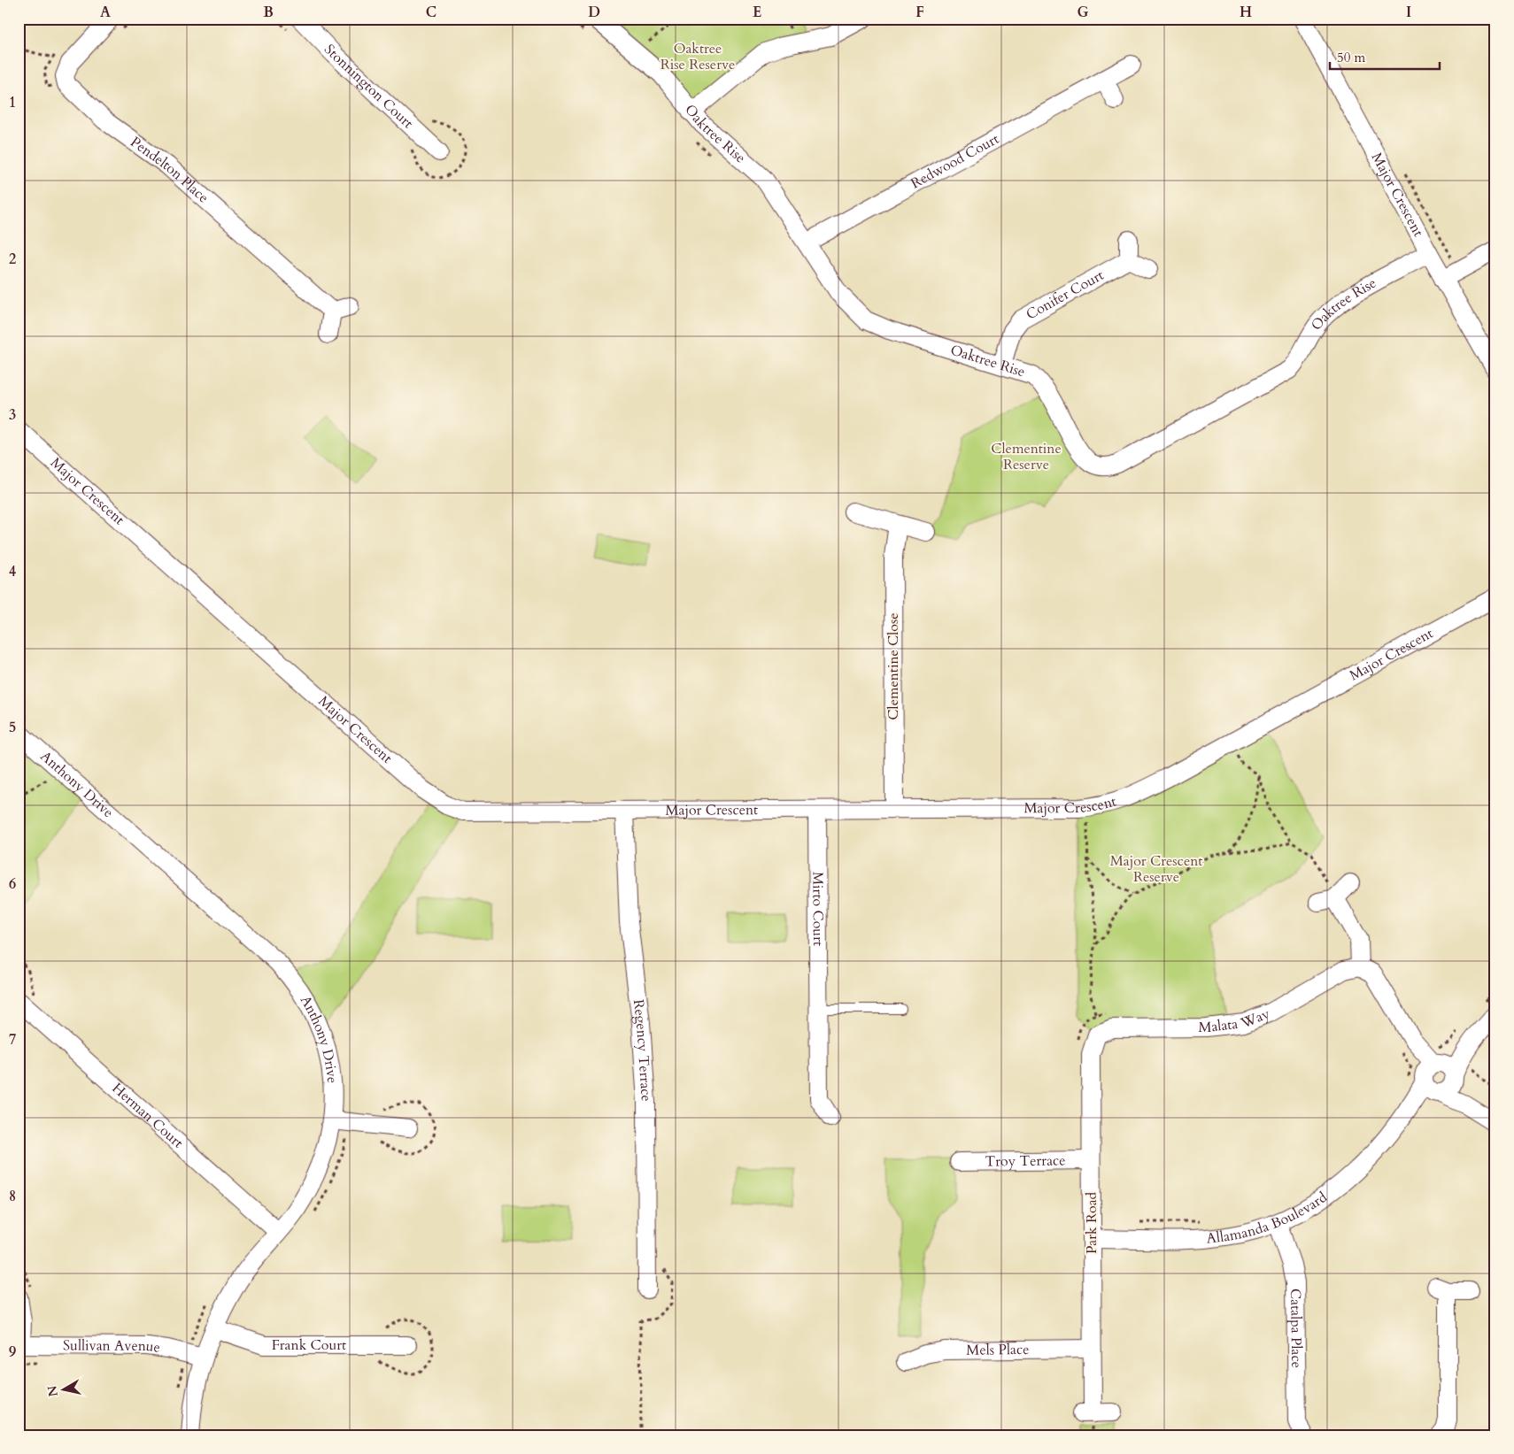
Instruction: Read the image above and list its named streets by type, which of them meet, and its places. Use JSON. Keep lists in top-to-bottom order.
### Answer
{
  "streets": {
    "street": [
      "Stonnington Court",
      "Oaktree Rise",
      "Redwood Court",
      "Pendelton Place",
      "Major Crescent",
      "Conifer Court",
      "Clementine Close",
      "Anthony Drive",
      "Mirto Court",
      "Malata Way",
      "Regency Terrace",
      "Herman Court",
      "Troy Terrace",
      "Allamanda Boulevard",
      "Park Road",
      "Catalpa Place",
      "Frank Court",
      "Sullivan Avenue",
      "Mels Place"
    ]
  },
  "crossings": [
    ["Oaktree Rise", "Redwood Court"],
    ["Oaktree Rise", "Major Crescent"],
    ["Oaktree Rise", "Conifer Court"],
    ["Major Crescent", "Clementine Close"],
    ["Major Crescent", "Mirto Court"],
    ["Major Crescent", "Regency Terrace"],
    ["Anthony Drive", "Herman Court"],
    ["Anthony Drive", "Frank Court"],
    ["Anthony Drive", "Sullivan Avenue"],
    ["Malata Way", "Park Road"],
    ["Troy Terrace", "Park Road"],
    ["Allamanda Boulevard", "Park Road"],
    ["Allamanda Boulevard", "Catalpa Place"],
    ["Park Road", "Mels Place"]
  ],
  "parks": ["Oaktree Rise Reserve", "Clementine Reserve", "Major Crescent Reserve"],
  "scale_bar": "50 m",
  "north": "left",
  "grid": {
    "columns": [
      "A",
      "B",
      "C",
      "D",
      "E",
      "F",
      "G",
      "H",
      "I"
    ],
    "rows": [
      "1",
      "2",
      "3",
      "4",
      "5",
      "6",
      "7",
      "8",
      "9"
    ]
  }
}
